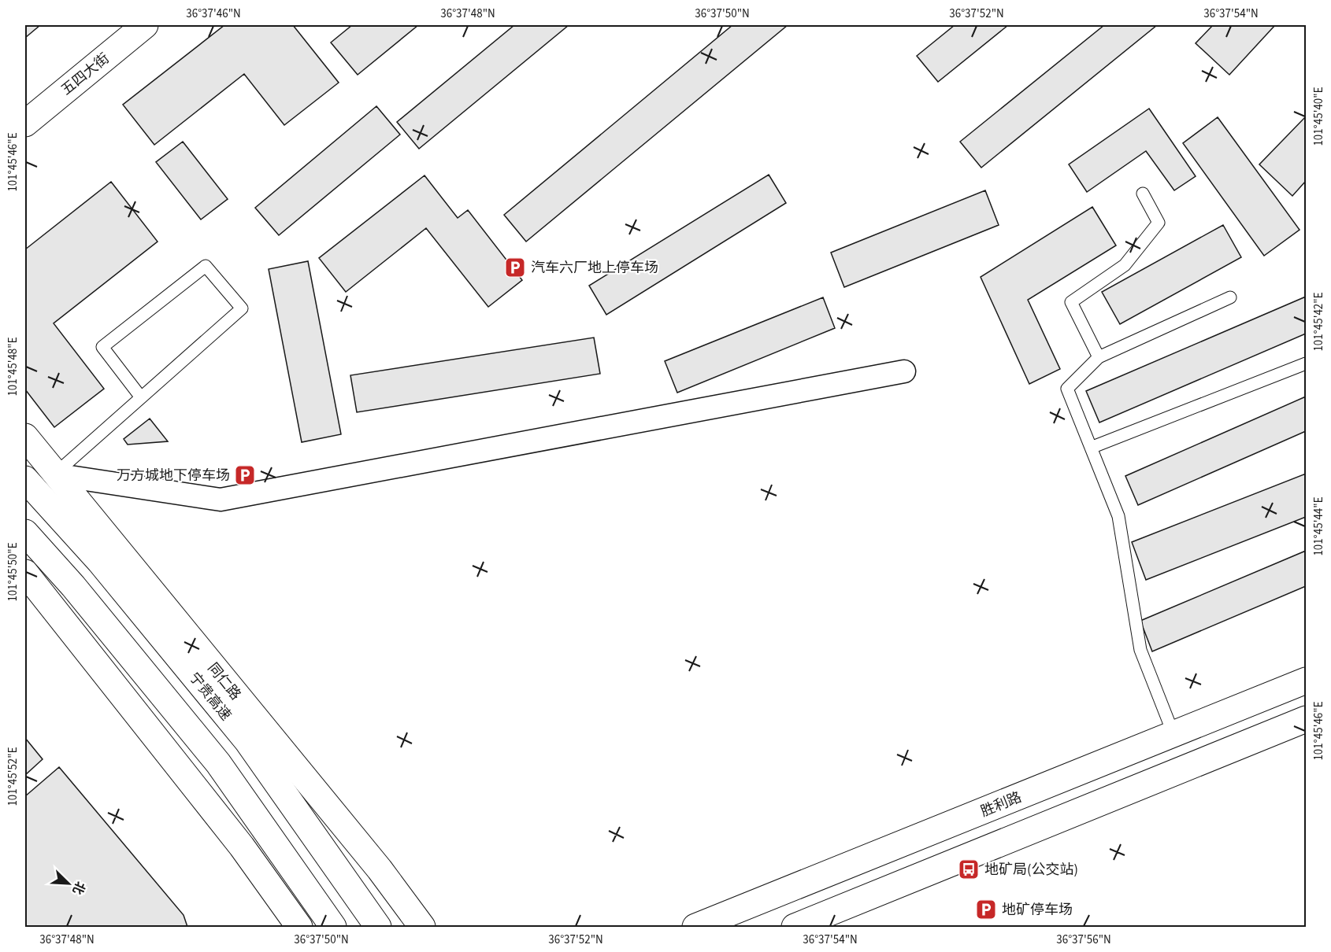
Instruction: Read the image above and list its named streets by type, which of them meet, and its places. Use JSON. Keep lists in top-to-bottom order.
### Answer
{
  "streets": {
    "main road": [
      "五四大街",
      "同仁路",
      "宁贵高速",
      "胜利路"
    ]
  },
  "places": {
    "parking": ["汽车六厂地上停车场", "万方城地下停车场", "地矿停车场"],
    "bus stop": ["地矿局(公交站)"]
  },
  "north": "bottom right",
  "coordinates": [
    "36°37'46\"N",
    "36°37'48\"N",
    "36°37'50\"N",
    "36°37'52\"N",
    "36°37'54\"N",
    "101°45'40\"E",
    "101°45'46\"E",
    "101°45'42\"E",
    "101°45'48\"E",
    "101°45'44\"E",
    "101°45'50\"E",
    "101°45'52\"E",
    "36°37'56\"N"
  ]
}
